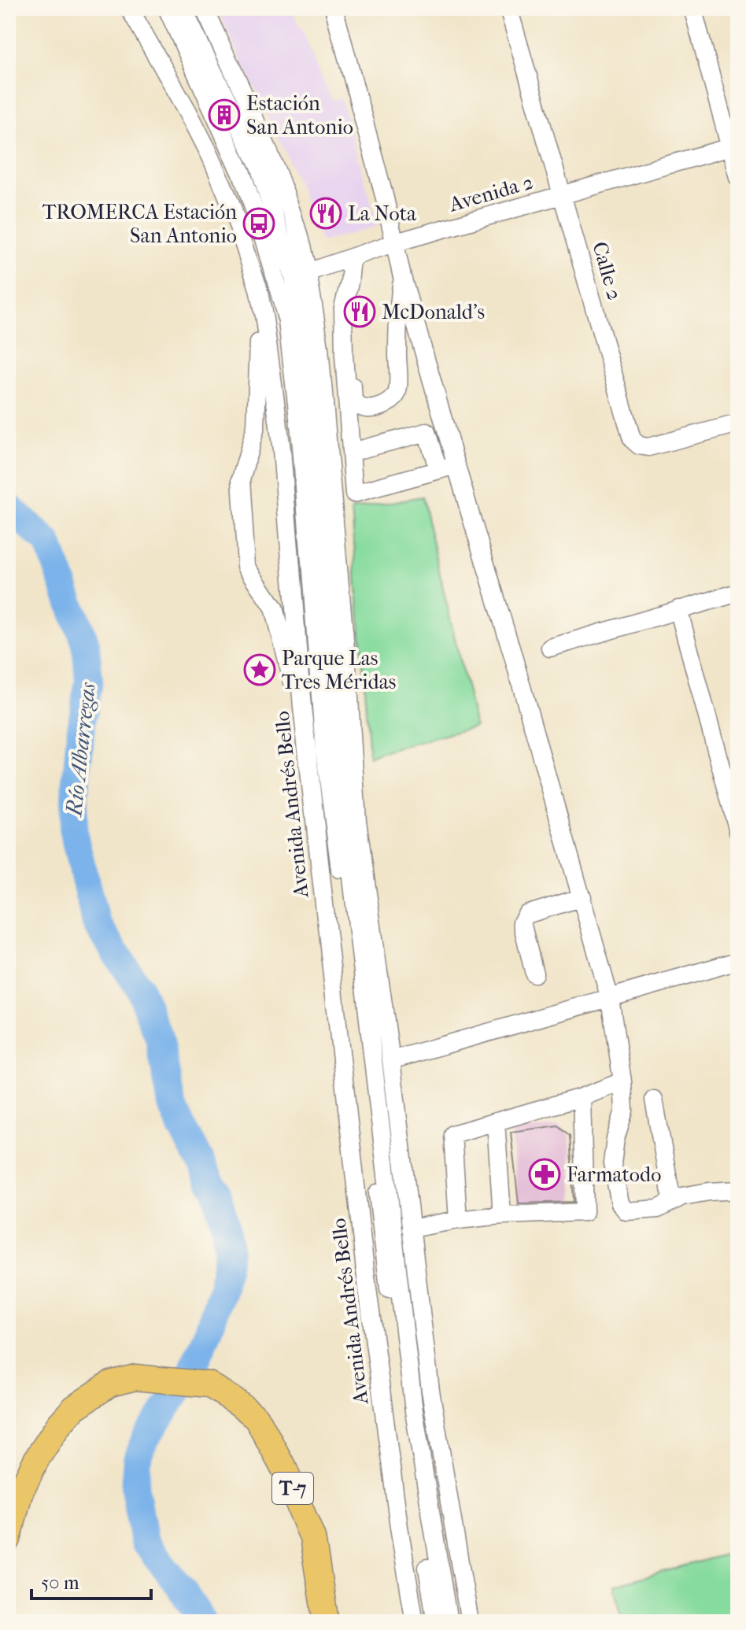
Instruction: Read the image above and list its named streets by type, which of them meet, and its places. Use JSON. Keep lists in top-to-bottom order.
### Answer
{
  "streets": {
    "highway": ["T-7"],
    "street": ["Avenida 2", "Calle 2", "Avenida Andrés Bello"]
  },
  "crossings": [
    ["Avenida 2", "Calle 2"],
    ["Avenida 2", "Avenida Andrés Bello"]
  ],
  "water": ["Río Albarregas"],
  "places": {
    "building": ["Estación San Antonio"],
    "restaurant": ["La Nota", "McDonald's"],
    "bus stop": ["TROMERCA Estación San Antonio"],
    "place": ["Parque Las Tres Méridas"],
    "pharmacy": ["Farmatodo"]
  },
  "scale_bar": "50 m"
}
